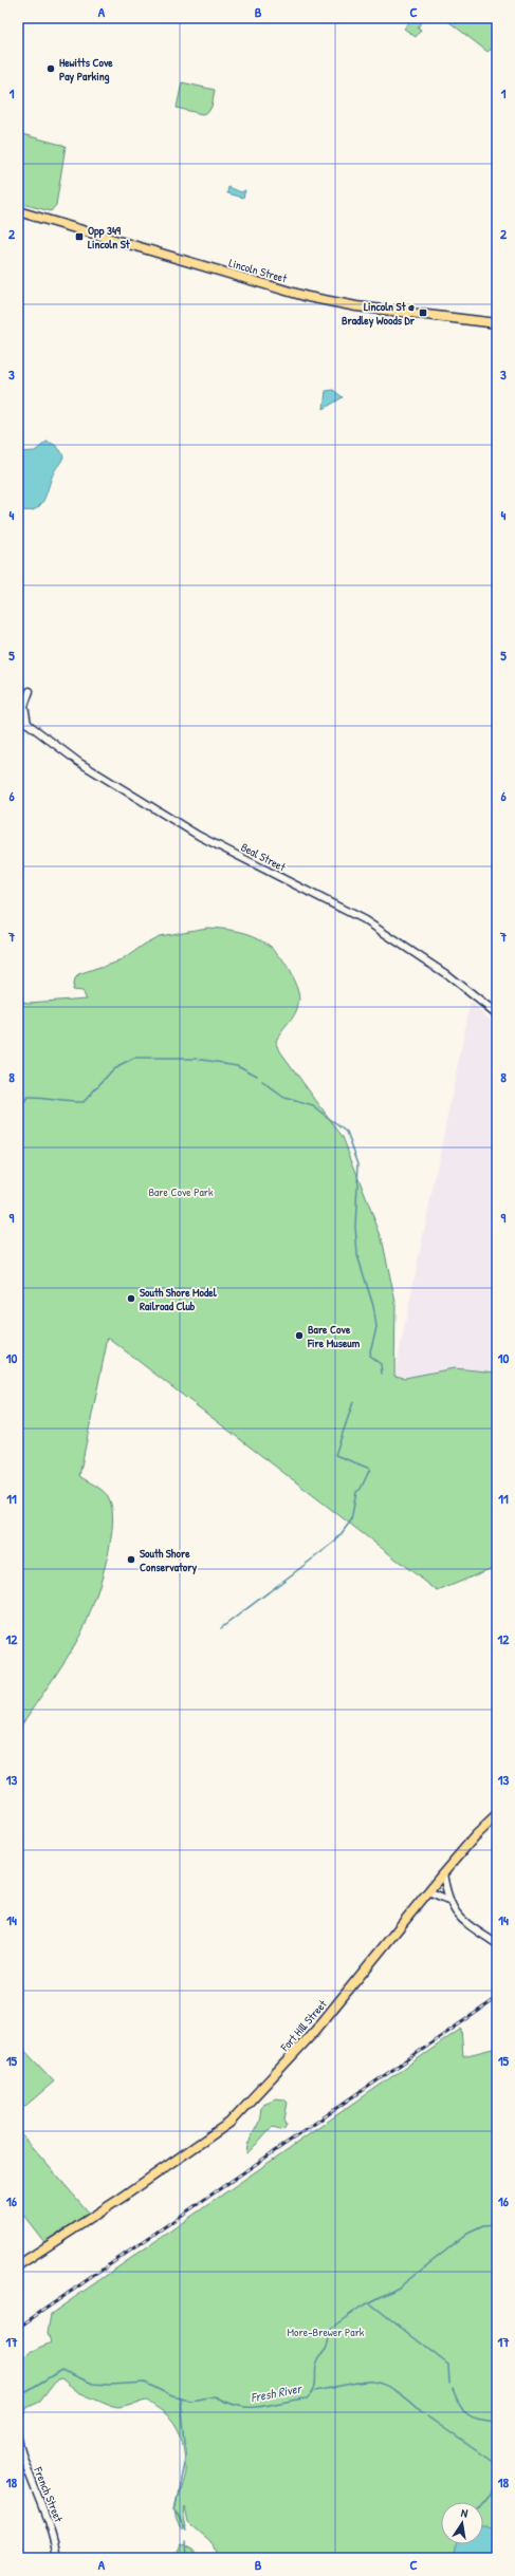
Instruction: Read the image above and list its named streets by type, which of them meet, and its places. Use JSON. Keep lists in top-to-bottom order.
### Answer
{
  "streets": {
    "main road": ["Lincoln Street", "Fort Hill Street"],
    "street": ["Beal Street", "French Street"]
  },
  "water": ["Fresh River"],
  "parks": ["Bare Cove Park", "More-Brewer Park"],
  "places": {
    "other": [
      "Hewitts Cove Pay Parking",
      "South Shore Model Railroad Club",
      "Bare Cove Fire Museum",
      "South Shore Conservatory"
    ],
    "transit": ["Opp 349 Lincoln St", "Lincoln St @ Bradley Woods Dr"]
  },
  "north": "top",
  "grid": {
    "columns": ["A", "B", "C"],
    "rows": [
      "1",
      "2",
      "3",
      "4",
      "5",
      "6",
      "7",
      "8",
      "9",
      "10",
      "11",
      "12",
      "13",
      "14",
      "15",
      "16",
      "17",
      "18"
    ]
  }
}
